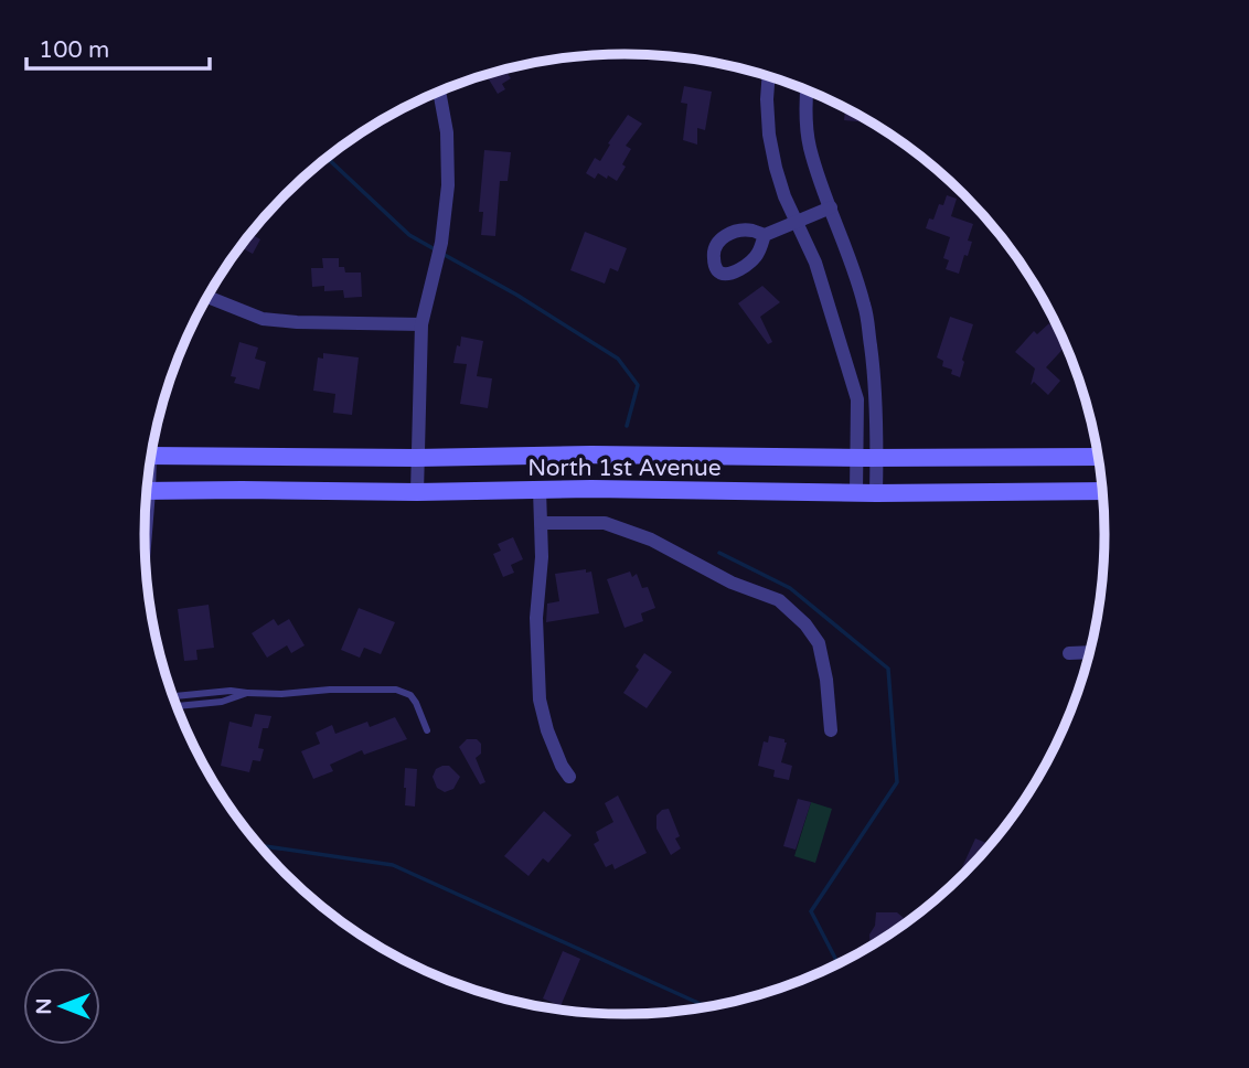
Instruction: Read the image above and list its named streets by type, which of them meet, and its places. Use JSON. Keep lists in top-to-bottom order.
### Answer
{
  "streets": {
    "main road": ["North 1st Avenue"]
  },
  "scale_bar": "100 m",
  "north": "left"
}
